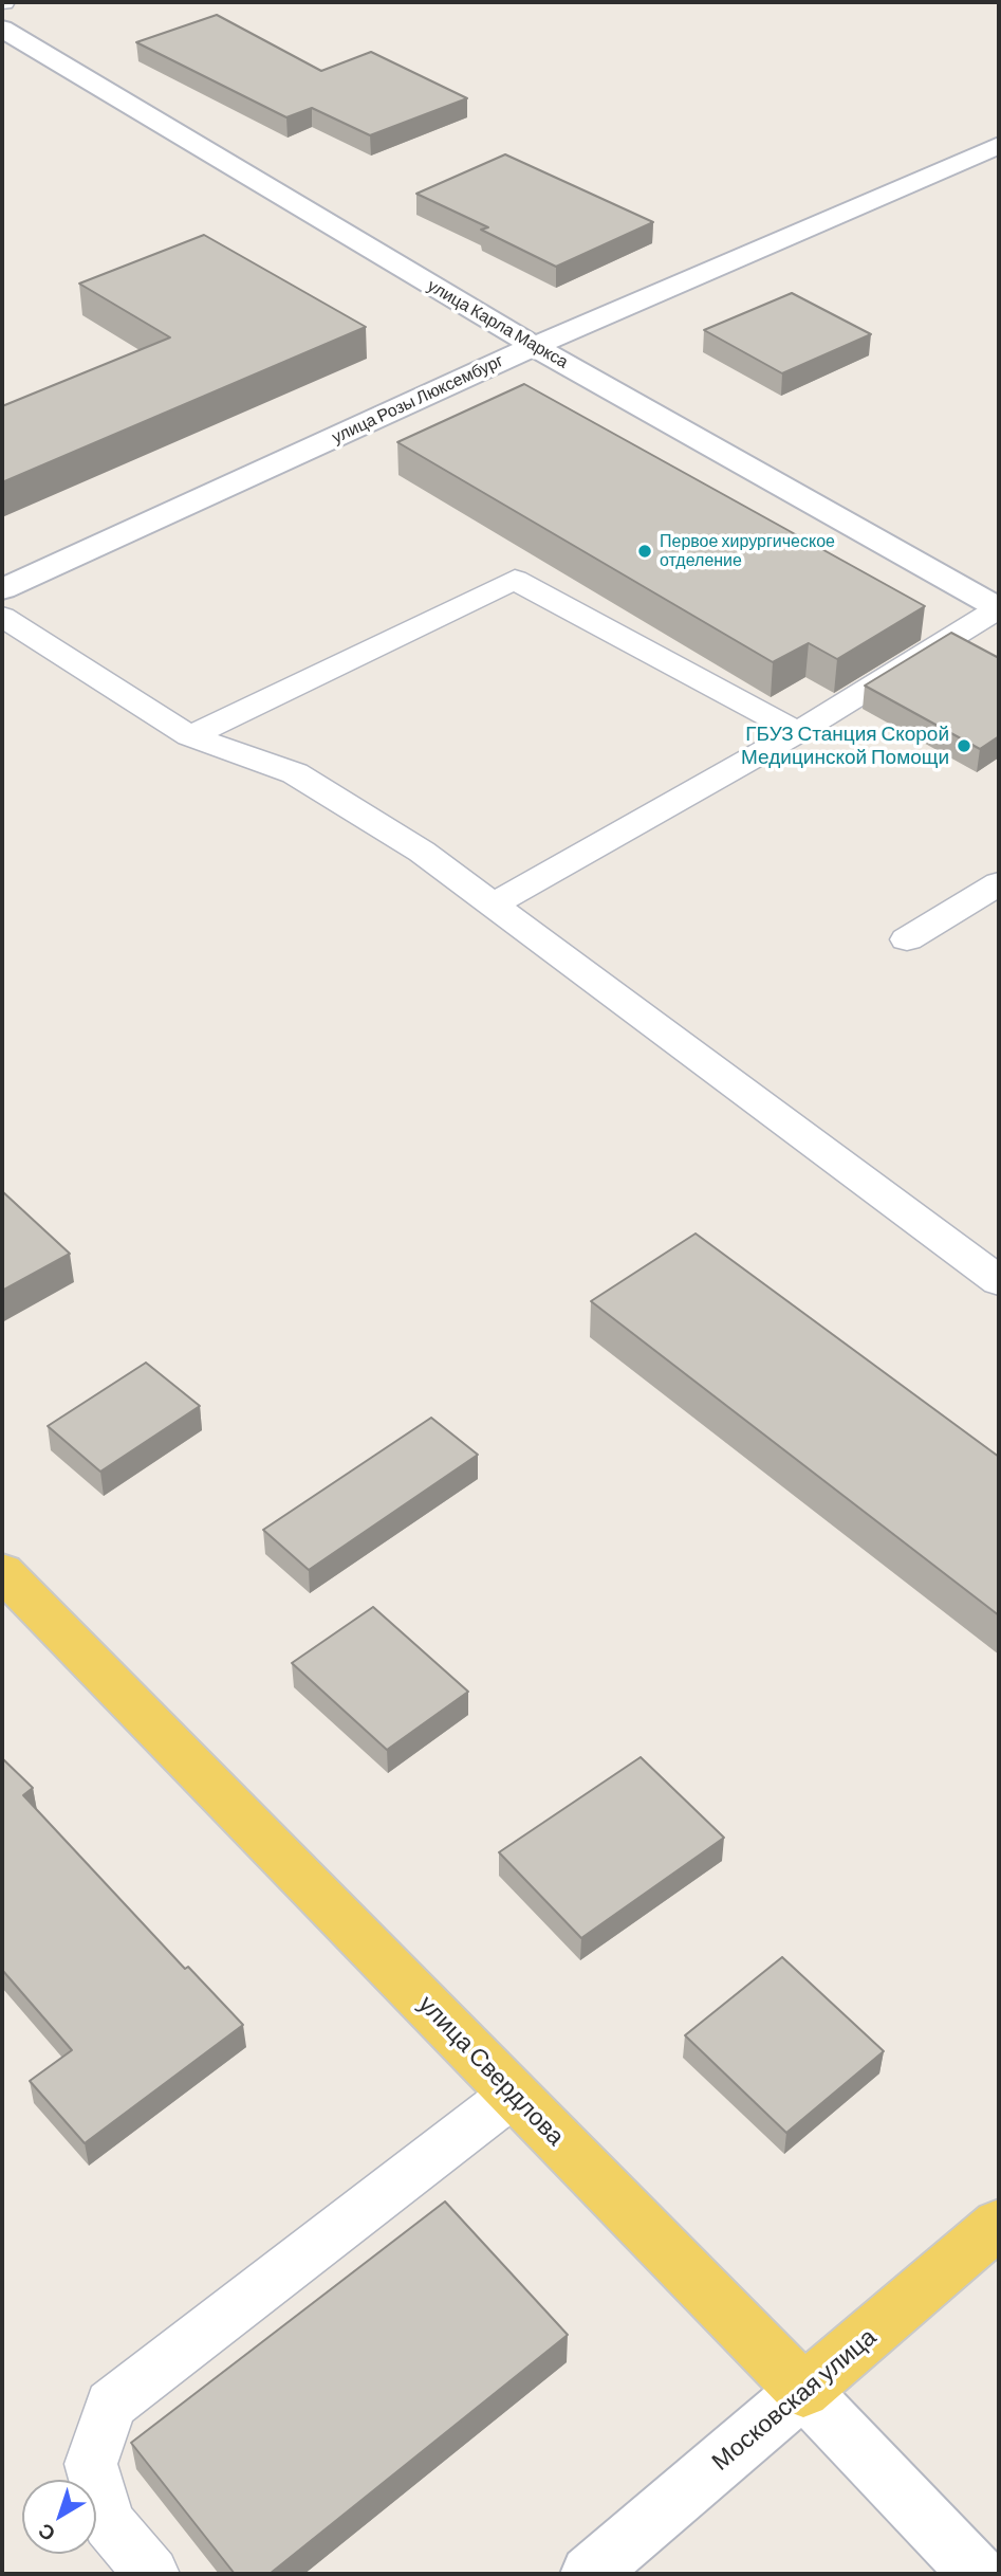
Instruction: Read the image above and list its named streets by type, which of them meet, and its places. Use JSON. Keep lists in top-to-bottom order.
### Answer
{
  "streets": {
    "main road": ["улица Свердлова", "Московская улица"],
    "street": ["улица Карла Маркса", "улица Розы Люксембург"]
  },
  "crossings": [
    ["улица Карла Маркса", "улица Розы Люксембург"],
    ["улица Свердлова", "Московская улица"]
  ],
  "places": ["Первое хирургическое отделение", "ГБУЗ Станция Скорой Медицинской Помощи"],
  "north": "bottom left"
}
